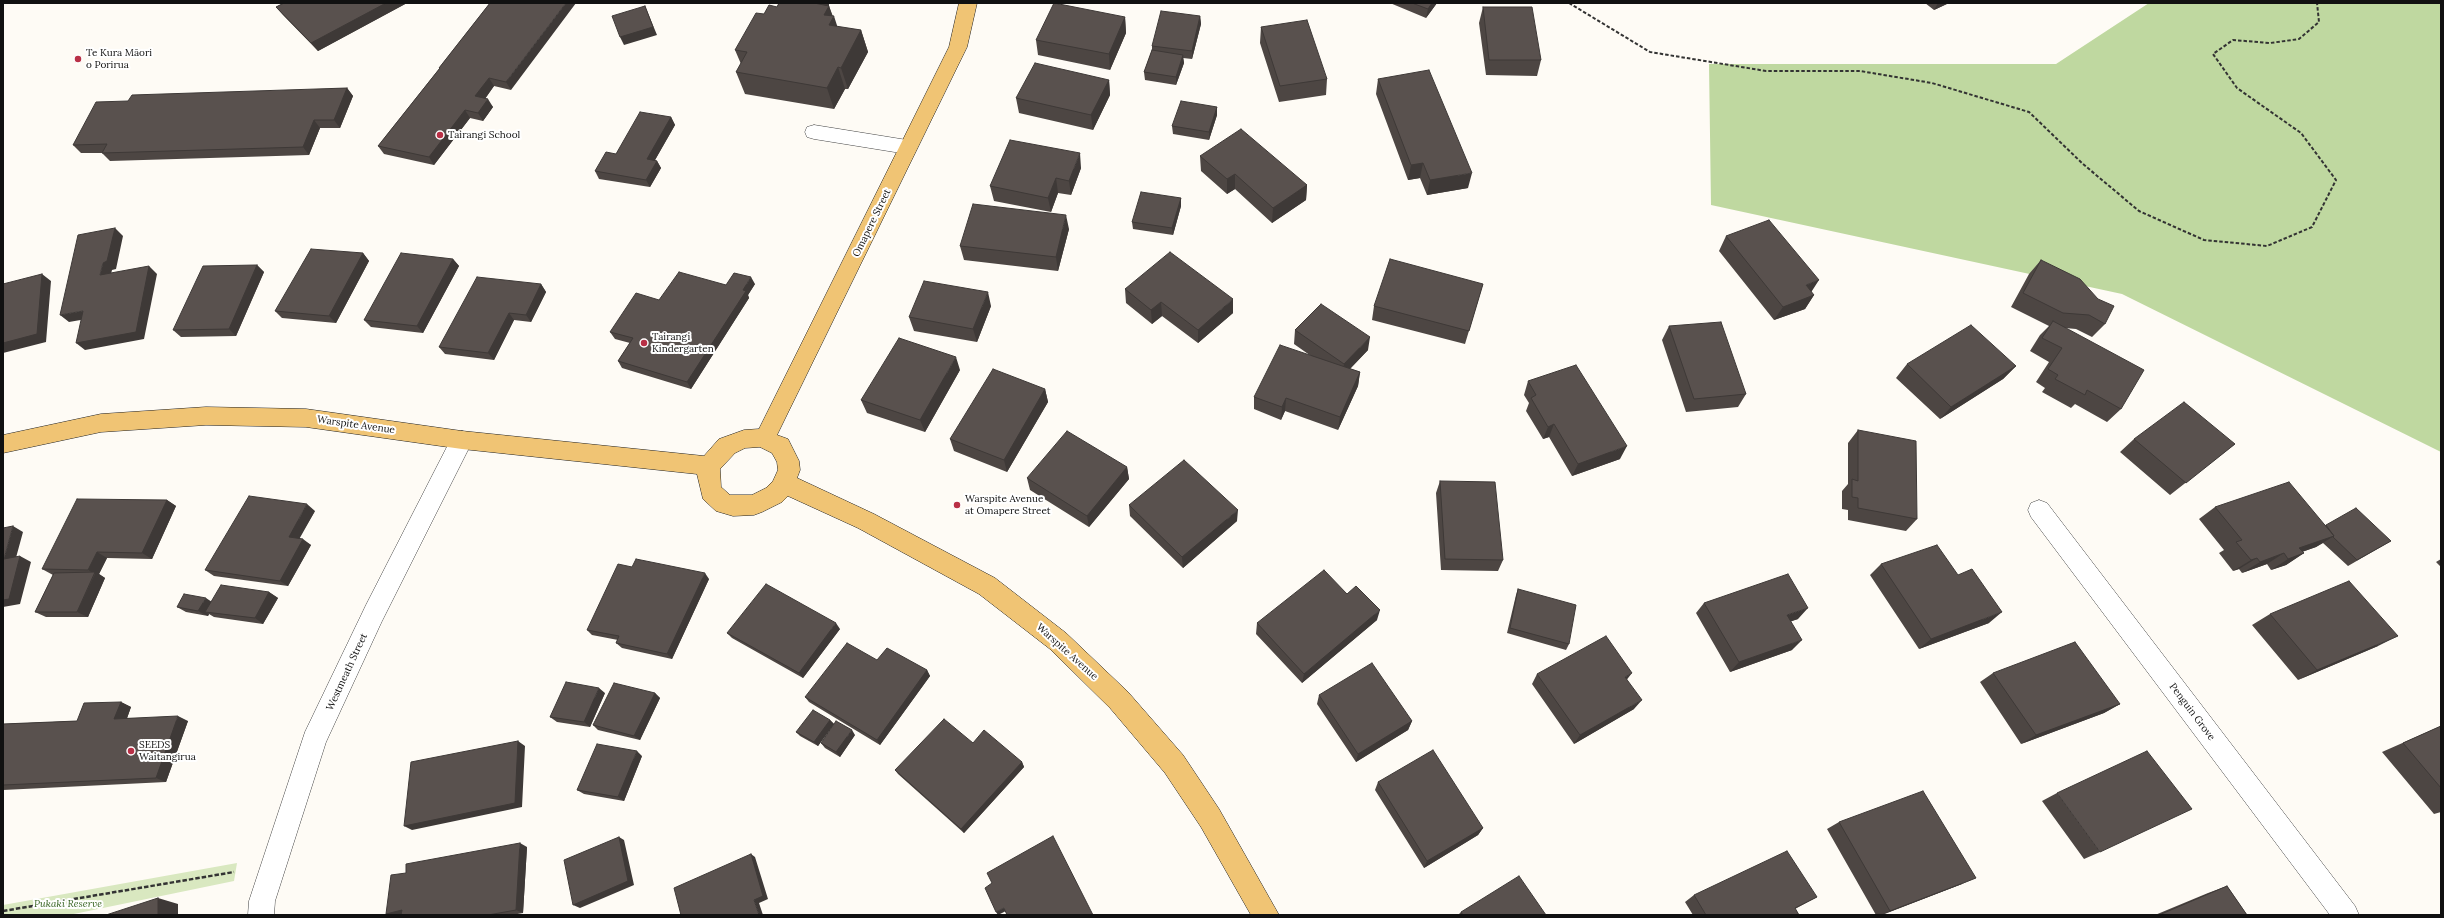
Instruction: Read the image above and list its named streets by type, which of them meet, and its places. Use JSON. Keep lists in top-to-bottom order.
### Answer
{
  "streets": {
    "main road": ["Omapere Street", "Warspite Avenue"],
    "street": ["Westmeath Street", "Penguin Grove"]
  },
  "crossings": [
    ["Omapere Street", "Warspite Avenue"],
    ["Warspite Avenue", "Westmeath Street"]
  ],
  "parks": ["Pukaki Reserve"],
  "places": [
    "Te Kura Māori o Porirua",
    "Tairangi School",
    "Tairangi Kindergarten",
    "Warspite Avenue at Omapere Street",
    "SEEDS Waitangirua"
  ]
}
